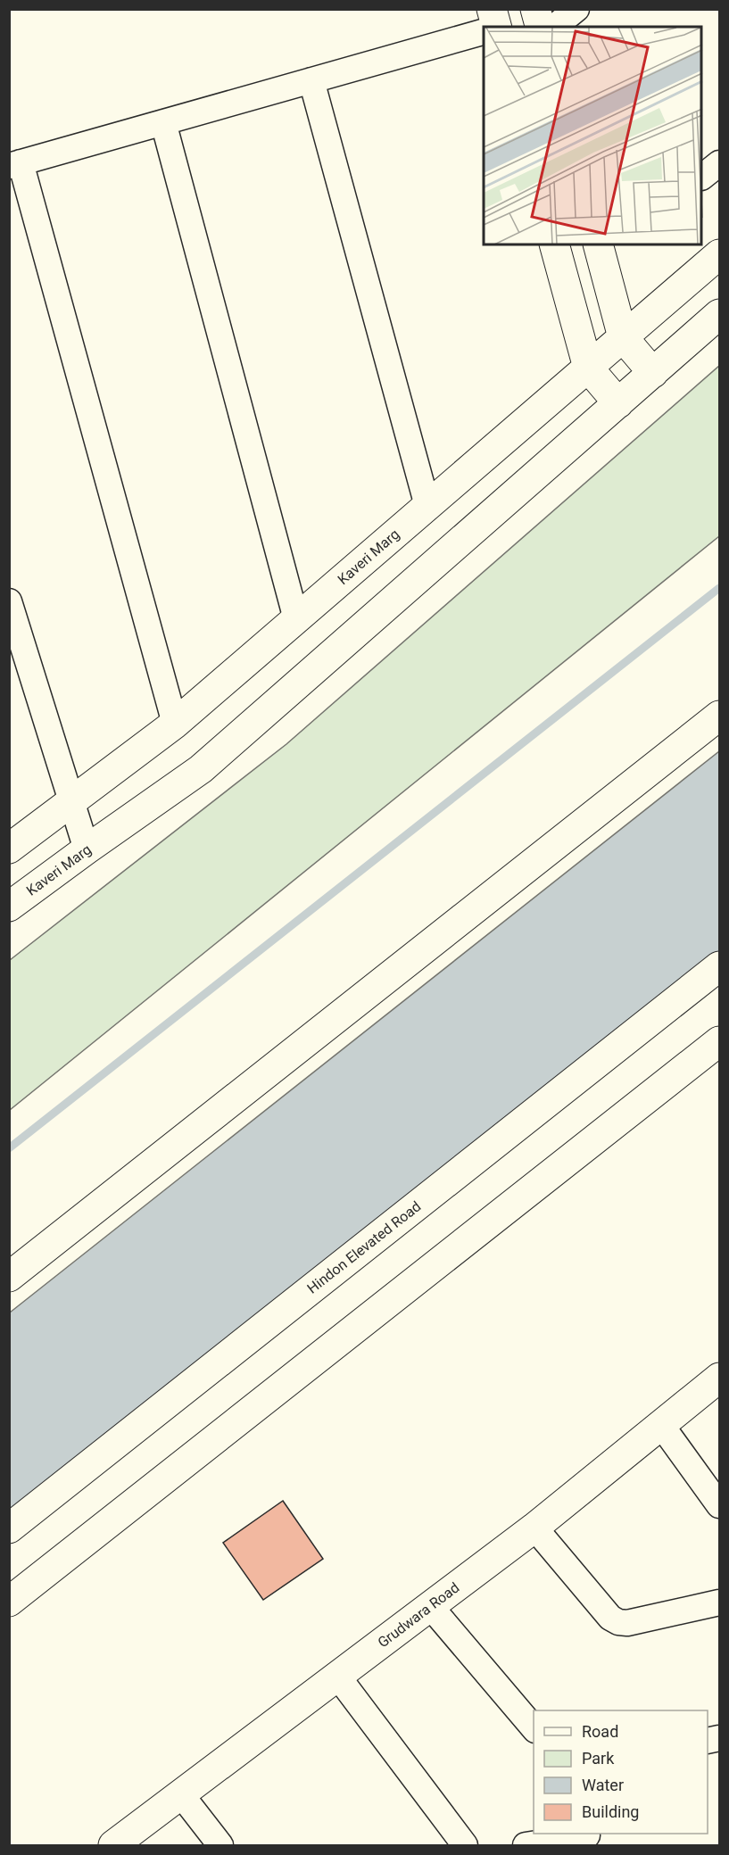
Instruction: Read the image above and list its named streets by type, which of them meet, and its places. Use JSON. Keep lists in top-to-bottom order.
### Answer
{
  "streets": {
    "main road": ["Kaveri Marg", "Hindon Elevated Road", "Grudwara Road"]
  },
  "legend": [
    "Road",
    "Park",
    "Water",
    "Building"
  ]
}
